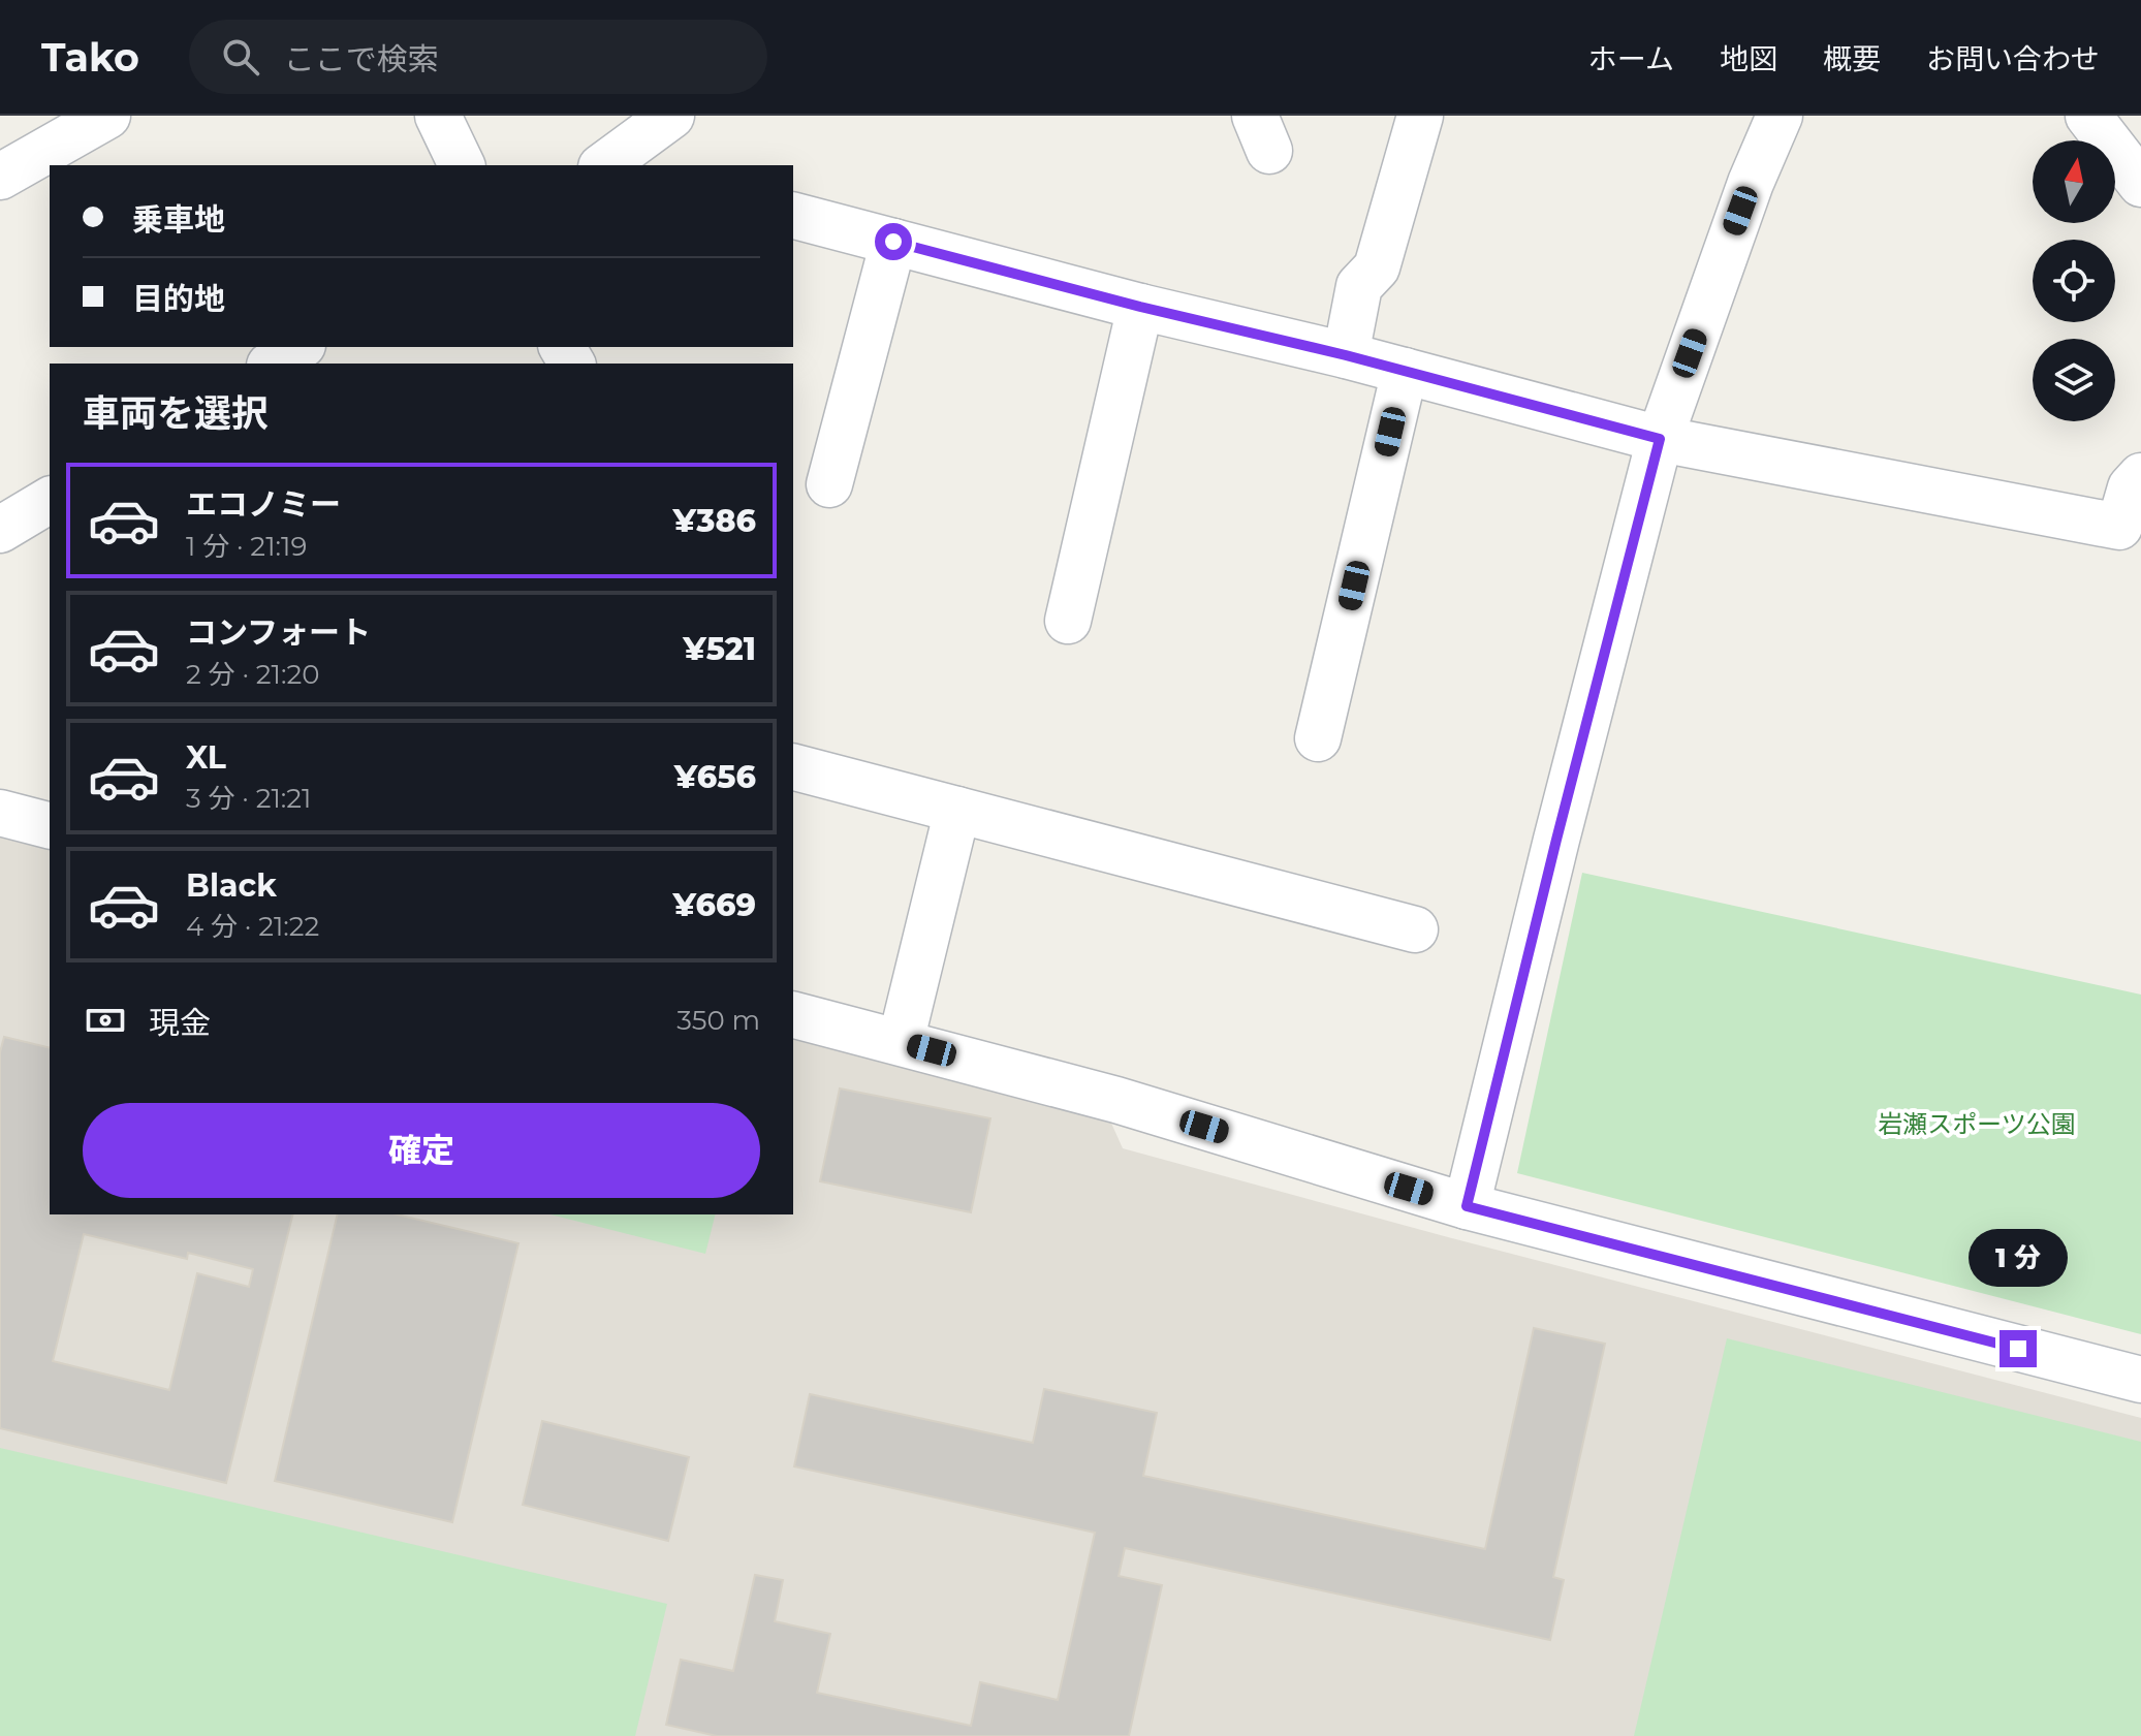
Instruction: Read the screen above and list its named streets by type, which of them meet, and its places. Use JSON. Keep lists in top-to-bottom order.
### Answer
{
  "parks": ["岩瀬スポーツ公園"],
  "north": "top",
  "page": {
    "header": "Tako",
    "search": "ここで検索",
    "nav": [
      "ホーム",
      "地図",
      "概要",
      "お問い合わせ"
    ],
    "banner": ["乗車地", "目的地"],
    "heading": "車両を選択",
    "list": [
      {
        "name": "エコノミー",
        "note": "1 分 · 21:19",
        "value": "¥386"
      },
      {
        "name": "コンフォート",
        "note": "2 分 · 21:20",
        "value": "¥521"
      },
      {
        "name": "XL",
        "note": "3 分 · 21:21",
        "value": "¥656"
      },
      {
        "name": "Black",
        "note": "4 分 · 21:22",
        "value": "¥669"
      }
    ],
    "pay": ["現金", "350 m"],
    "buttons": "確定",
    "bubble": "1 分"
  }
}
